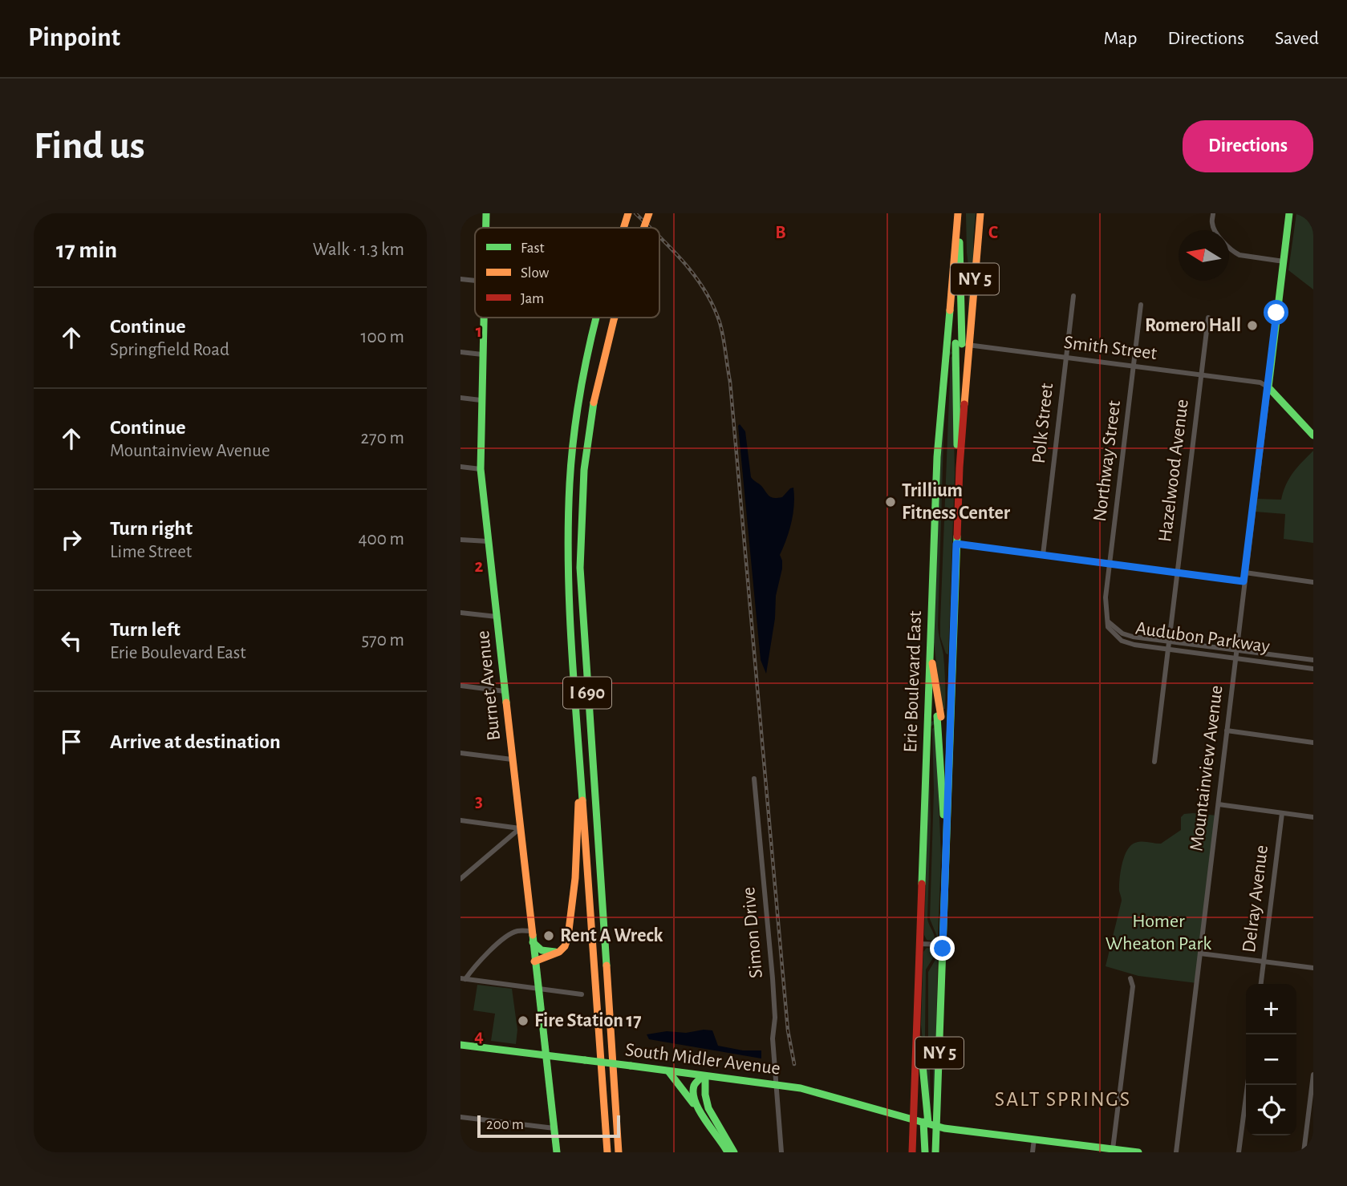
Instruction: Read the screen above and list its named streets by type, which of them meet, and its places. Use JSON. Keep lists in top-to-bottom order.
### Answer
{
  "streets": {
    "main road": [
      "NY 5",
      "Erie Boulevard East",
      "Burnet Avenue",
      "I 690",
      "South Midler Avenue"
    ],
    "street": [
      "Smith Street",
      "Polk Street",
      "Northway Street",
      "Hazelwood Avenue",
      "Audubon Parkway",
      "Mountainview Avenue",
      "Delray Avenue",
      "Simon Drive"
    ]
  },
  "crossings": [
    ["Smith Street", "Polk Street"],
    ["Smith Street", "Northway Street"],
    ["Smith Street", "Hazelwood Avenue"],
    ["Smith Street", "Erie Boulevard East"],
    ["Smith Street", "Mountainview Avenue"],
    ["Northway Street", "Audubon Parkway"],
    ["Hazelwood Avenue", "Audubon Parkway"],
    ["Audubon Parkway", "Mountainview Avenue"],
    ["Erie Boulevard East", "South Midler Avenue"],
    ["Burnet Avenue", "South Midler Avenue"],
    ["Simon Drive", "South Midler Avenue"]
  ],
  "districts": ["SALT SPRINGS"],
  "parks": ["Homer Wheaton Park"],
  "places": [
    "Romero Hall",
    "Trillium Fitness Center",
    "Rent A Wreck",
    "Fire Station 17"
  ],
  "legend": ["Fast", "Slow", "Jam"],
  "scale_bar": "200 m",
  "north": "left",
  "page": {
    "header": "Pinpoint",
    "nav": ["Map", "Directions", "Saved"],
    "buttons": "Directions",
    "title": "Find us",
    "heading": ["17 min", "Walk · 1.3 km"],
    "list": [
      ["Continue", "Springfield Road", "100 m"],
      ["Continue", "Mountainview Avenue", "270 m"],
      ["Turn right", "Lime Street", "400 m"],
      ["Turn left", "Erie Boulevard East", "570 m"],
      "Arrive at destination"
    ],
    "map_buttons": ["+", "−"],
    "scale": "200 m"
  },
  "grid": {
    "columns": ["B", "C"],
    "rows": [
      "1",
      "2",
      "3",
      "4"
    ]
  }
}
